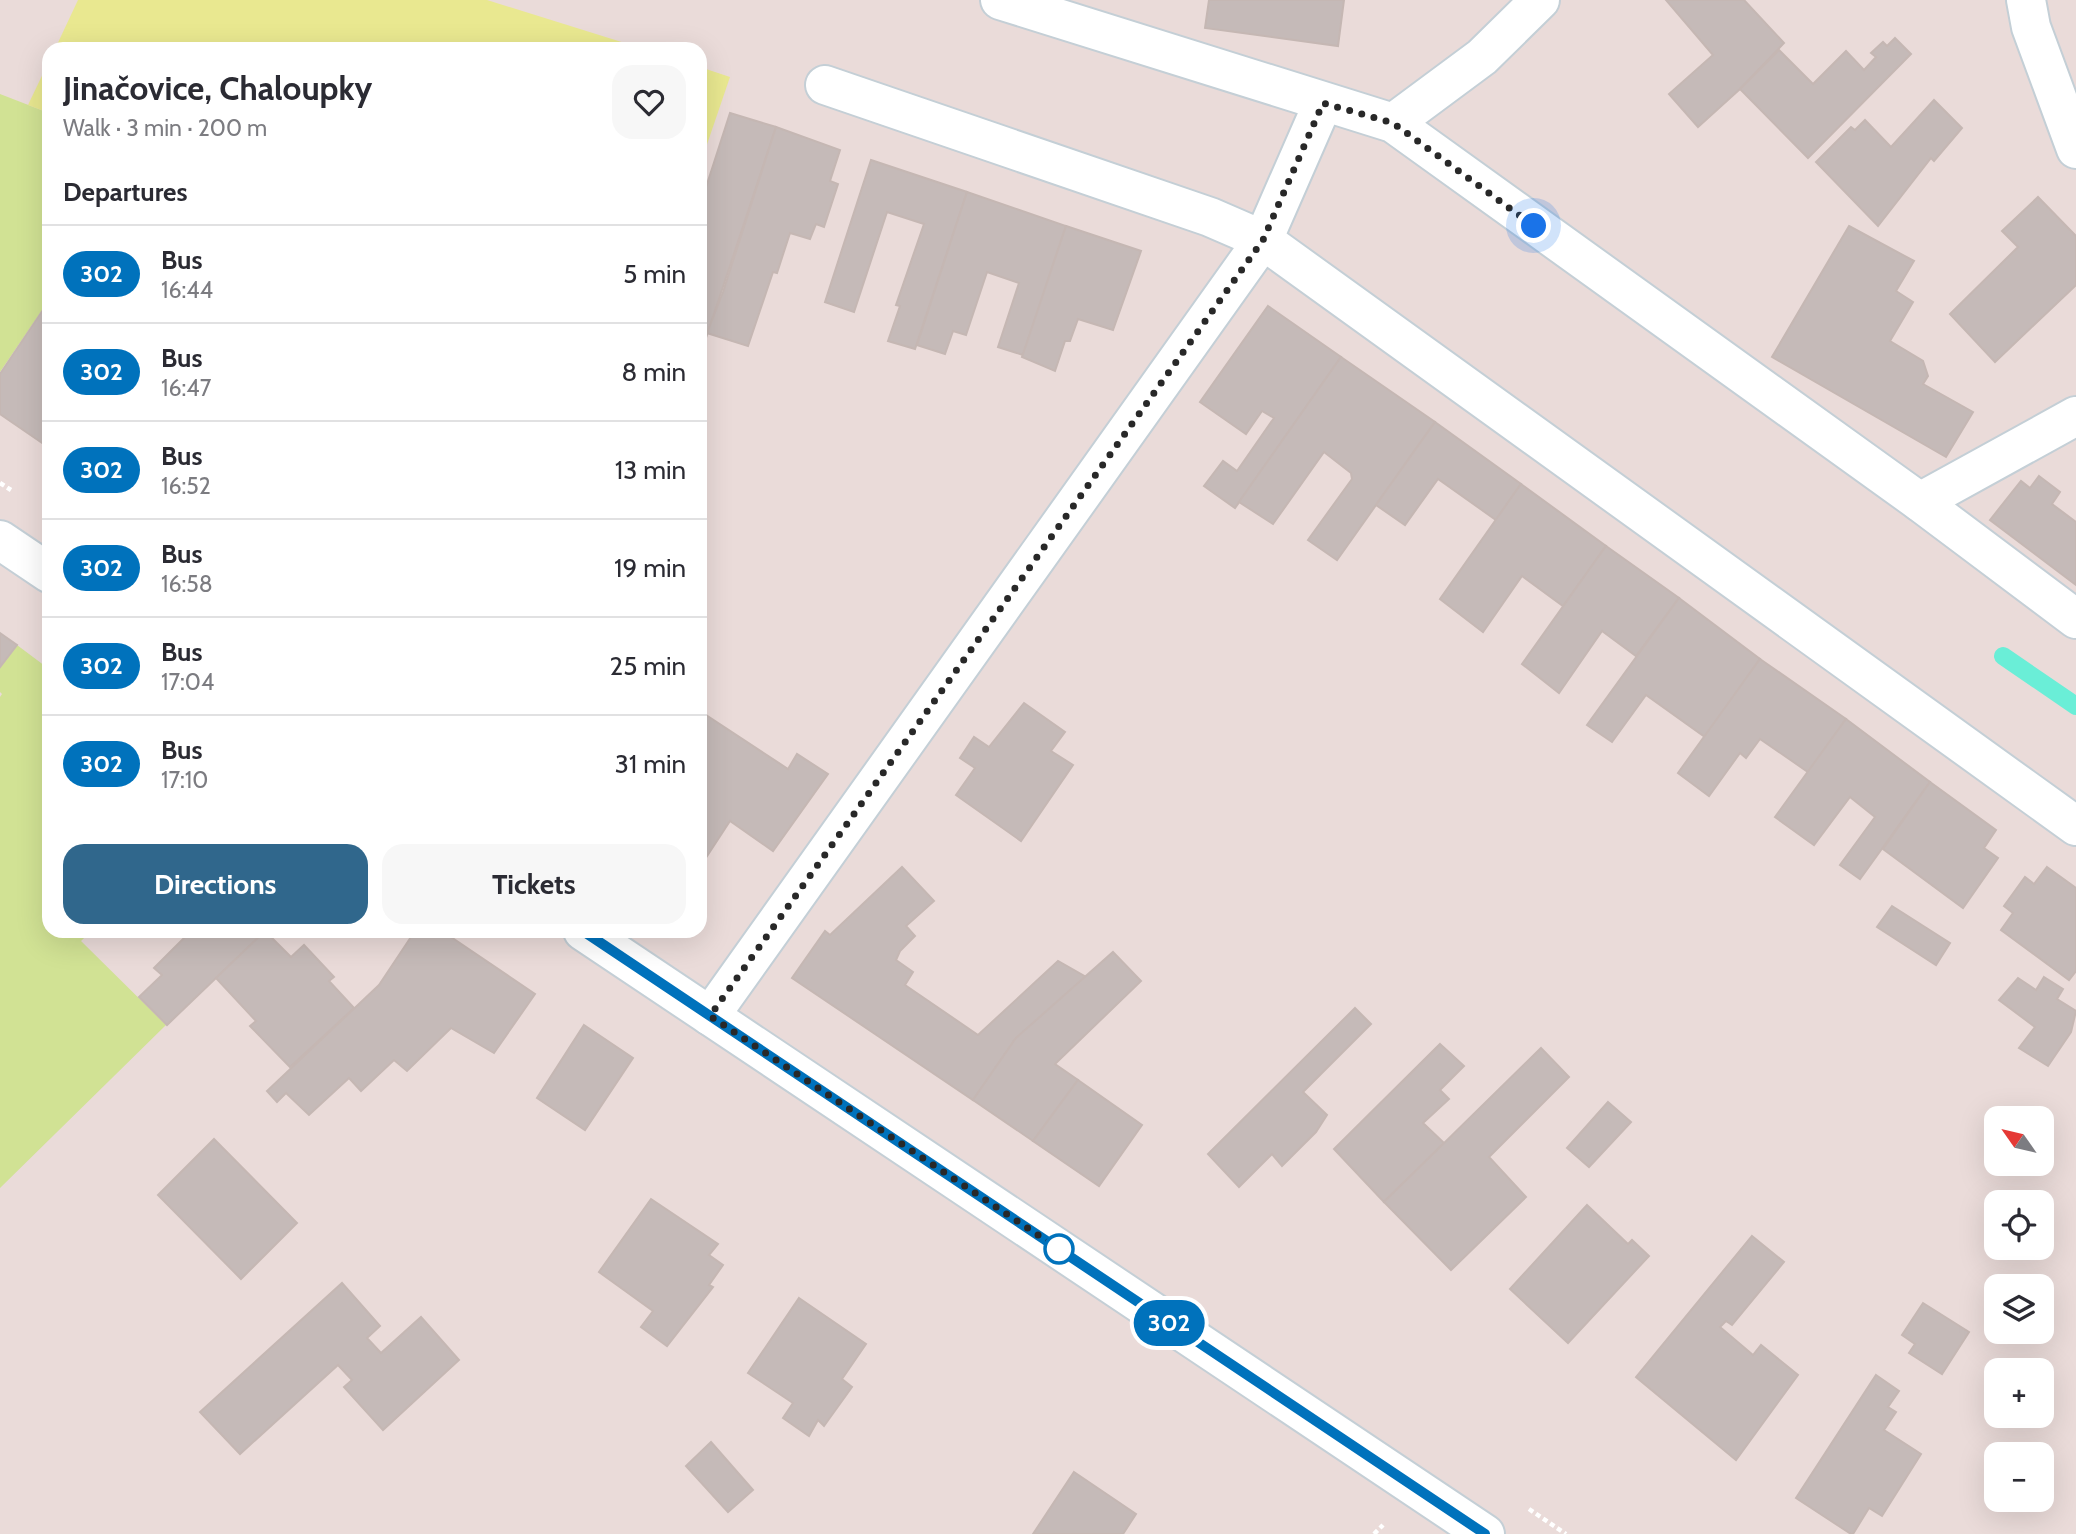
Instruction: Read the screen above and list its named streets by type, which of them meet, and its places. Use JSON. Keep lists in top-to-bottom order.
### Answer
{
  "lines": ["bus line 302"],
  "north": "top left",
  "page": {
    "on_map": "302",
    "heading": [
      ["Jinačovice, Chaloupky", "Walk · 3 min · 200 m"],
      "Departures"
    ],
    "list": [
      {
        "mark": "302",
        "name": "Bus",
        "note": "16:44",
        "value": "5 min"
      },
      {
        "mark": "302",
        "name": "Bus",
        "note": "16:47",
        "value": "8 min"
      },
      {
        "mark": "302",
        "name": "Bus",
        "note": "16:52",
        "value": "13 min"
      },
      {
        "mark": "302",
        "name": "Bus",
        "note": "16:58",
        "value": "19 min"
      },
      {
        "mark": "302",
        "name": "Bus",
        "note": "17:04",
        "value": "25 min"
      },
      {
        "mark": "302",
        "name": "Bus",
        "note": "17:10",
        "value": "31 min"
      }
    ],
    "buttons": ["Directions", "Tickets"],
    "map_buttons": ["+", "−"]
  }
}
